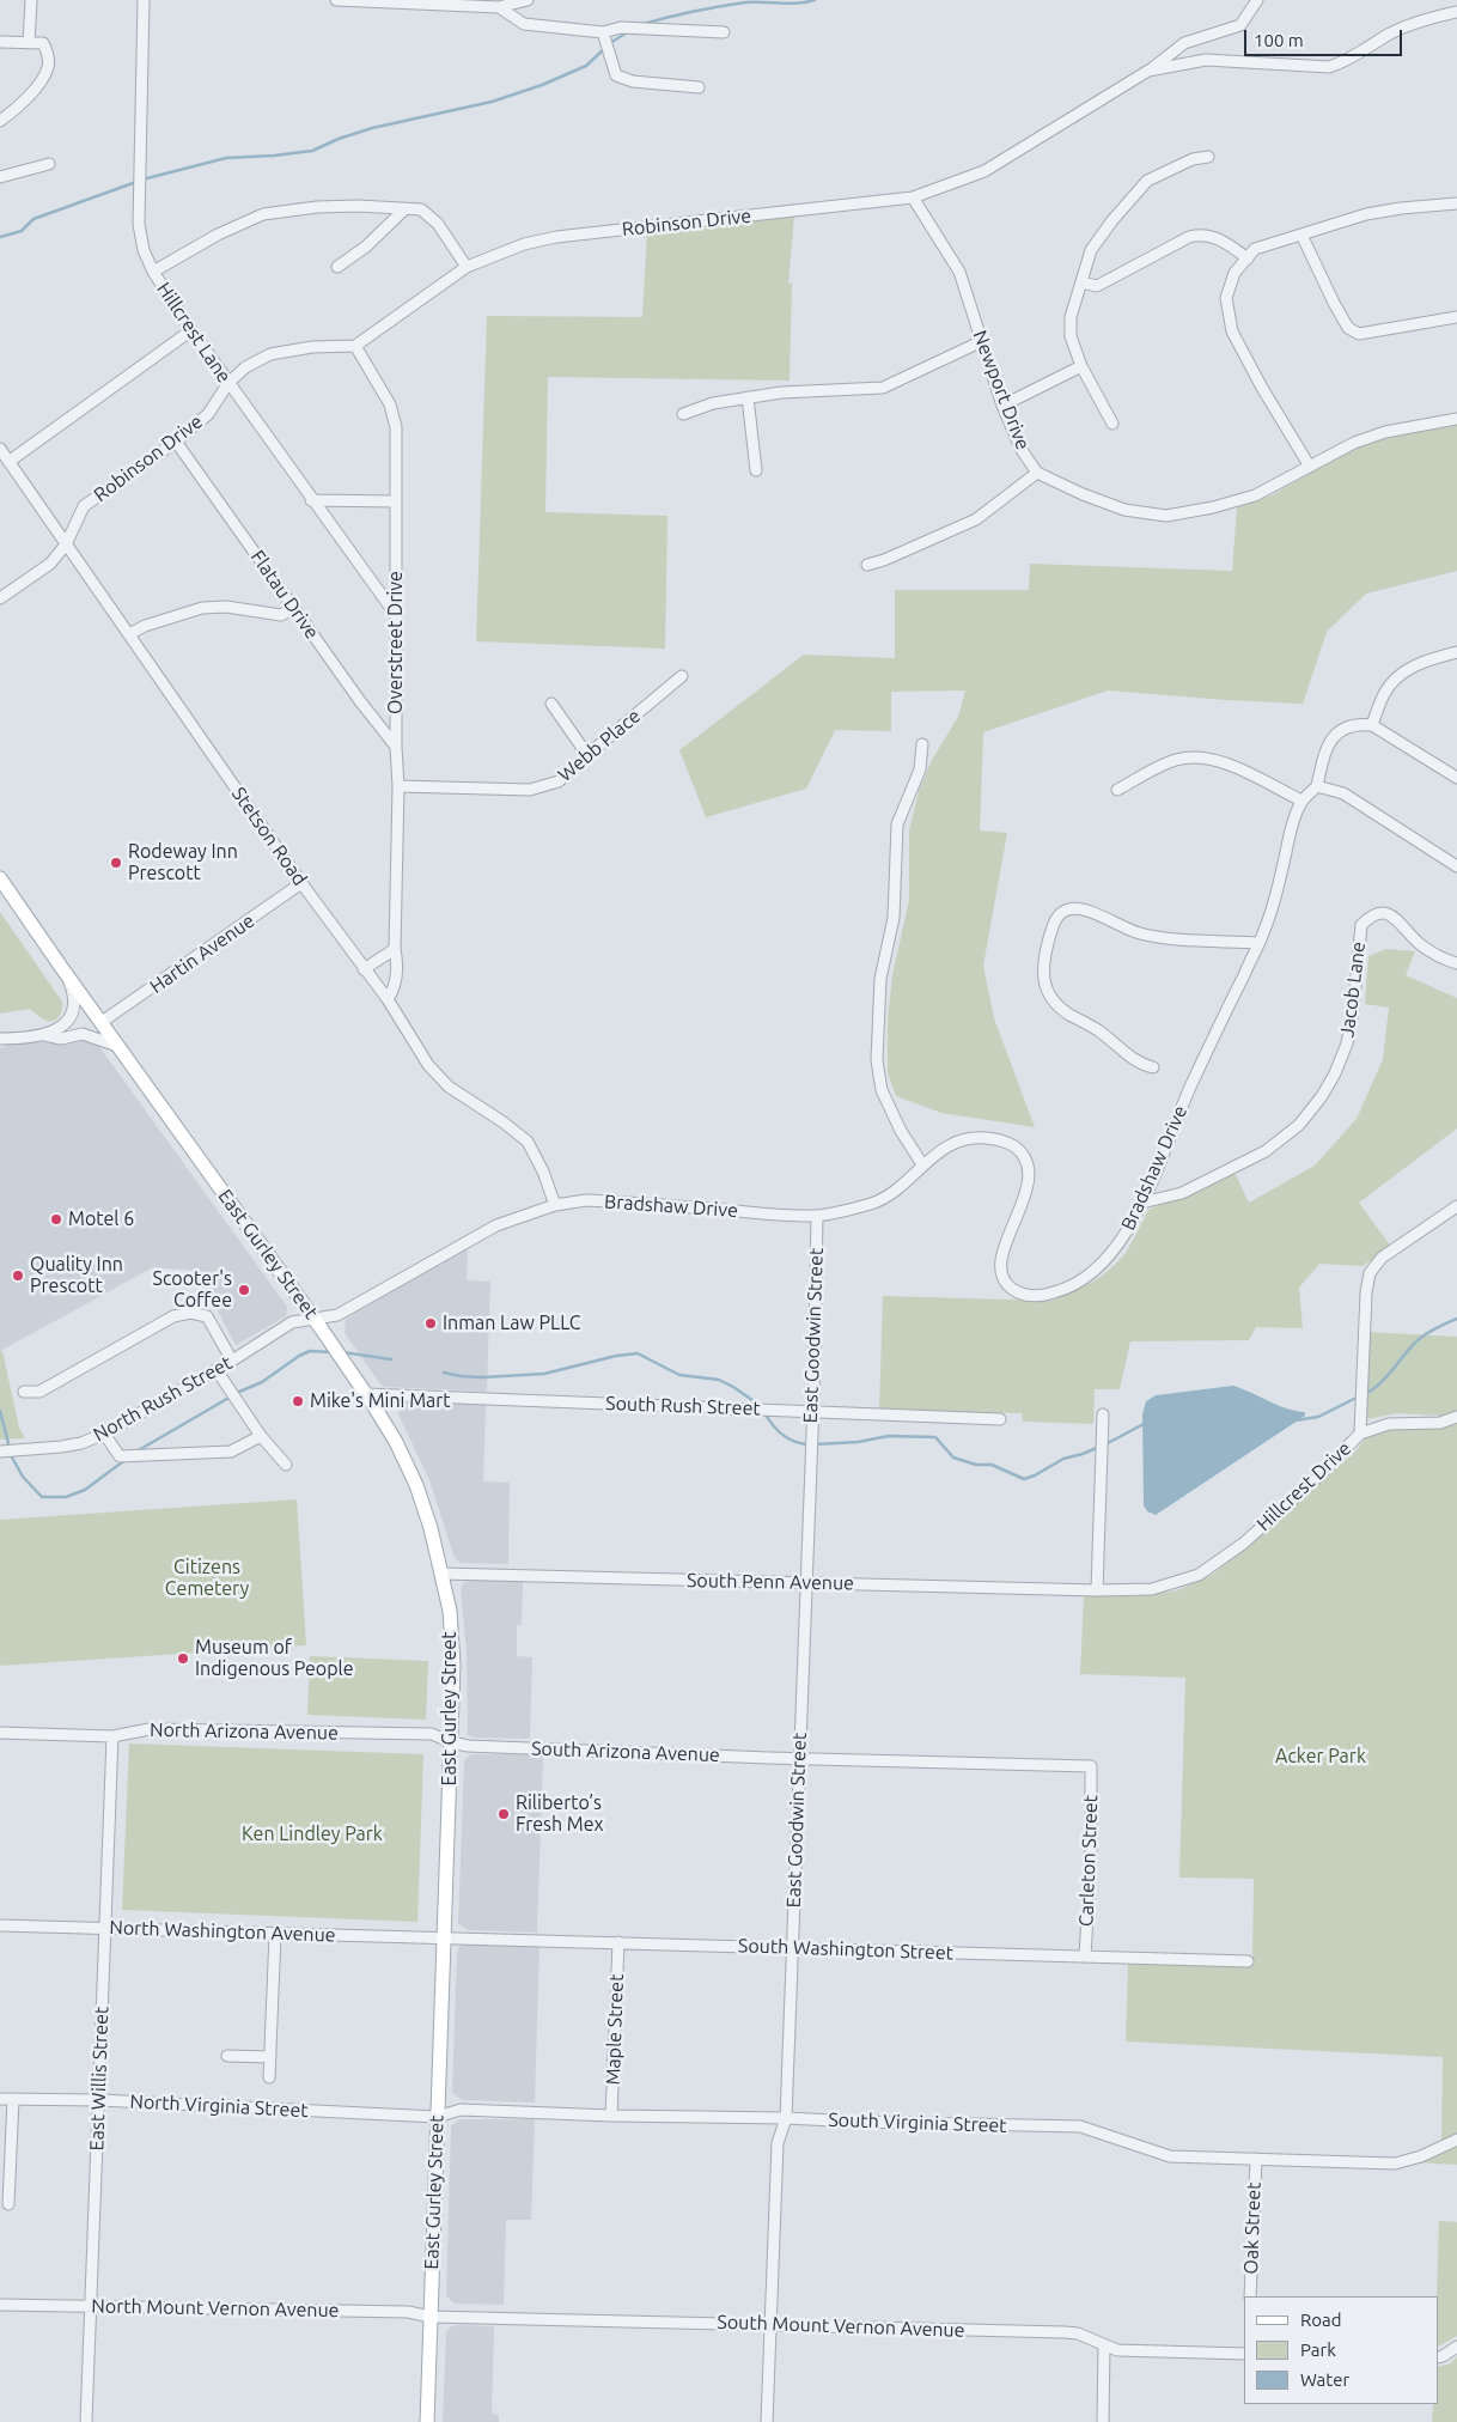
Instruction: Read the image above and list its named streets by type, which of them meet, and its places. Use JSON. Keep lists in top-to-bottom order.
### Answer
{
  "streets": {
    "main road": ["East Gurley Street"],
    "street": [
      "Robinson Drive",
      "Hillcrest Lane",
      "Newport Drive",
      "Flatau Drive",
      "Overstreet Drive",
      "Webb Place",
      "Stetson Road",
      "Hartin Avenue",
      "Jacob Lane",
      "Bradshaw Drive",
      "East Goodwin Street",
      "North Rush Street",
      "South Rush Street",
      "Hillcrest Drive",
      "South Penn Avenue",
      "North Arizona Avenue",
      "South Arizona Avenue",
      "Carleton Street",
      "North Washington Avenue",
      "South Washington Street",
      "Maple Street",
      "East Willis Street",
      "North Virginia Street",
      "South Virginia Street",
      "Oak Street",
      "North Mount Vernon Avenue",
      "South Mount Vernon Avenue"
    ]
  },
  "crossings": [
    ["Robinson Drive", "Hillcrest Lane"],
    ["Robinson Drive", "Newport Drive"],
    ["Robinson Drive", "Flatau Drive"],
    ["Robinson Drive", "Overstreet Drive"],
    ["Robinson Drive", "Stetson Road"],
    ["Hillcrest Lane", "Overstreet Drive"],
    ["Flatau Drive", "Overstreet Drive"],
    ["Overstreet Drive", "Webb Place"],
    ["Overstreet Drive", "Stetson Road"],
    ["Stetson Road", "Hartin Avenue"],
    ["Stetson Road", "Bradshaw Drive"],
    ["Hartin Avenue", "East Gurley Street"],
    ["Jacob Lane", "Bradshaw Drive"],
    ["Bradshaw Drive", "East Gurley Street"],
    ["Bradshaw Drive", "East Goodwin Street"],
    ["Bradshaw Drive", "North Rush Street"],
    ["East Gurley Street", "North Rush Street"],
    ["East Gurley Street", "South Rush Street"],
    ["East Gurley Street", "South Penn Avenue"],
    ["East Gurley Street", "North Arizona Avenue"],
    ["East Gurley Street", "South Arizona Avenue"],
    ["East Gurley Street", "North Washington Avenue"],
    ["East Gurley Street", "South Washington Street"],
    ["East Gurley Street", "North Virginia Street"],
    ["East Gurley Street", "South Virginia Street"],
    ["East Gurley Street", "North Mount Vernon Avenue"],
    ["East Gurley Street", "South Mount Vernon Avenue"],
    ["East Goodwin Street", "South Rush Street"],
    ["East Goodwin Street", "South Penn Avenue"],
    ["East Goodwin Street", "South Arizona Avenue"],
    ["East Goodwin Street", "South Washington Street"],
    ["East Goodwin Street", "South Virginia Street"],
    ["East Goodwin Street", "South Mount Vernon Avenue"],
    ["Hillcrest Drive", "South Penn Avenue"],
    ["North Arizona Avenue", "South Arizona Avenue"],
    ["North Arizona Avenue", "East Willis Street"],
    ["South Arizona Avenue", "Carleton Street"],
    ["Carleton Street", "South Washington Street"],
    ["North Washington Avenue", "South Washington Street"],
    ["North Washington Avenue", "East Willis Street"],
    ["South Washington Street", "Maple Street"],
    ["Maple Street", "South Virginia Street"],
    ["East Willis Street", "North Virginia Street"],
    ["East Willis Street", "North Mount Vernon Avenue"],
    ["North Virginia Street", "South Virginia Street"],
    ["South Virginia Street", "Oak Street"],
    ["North Mount Vernon Avenue", "South Mount Vernon Avenue"]
  ],
  "parks": ["Citizens Cemetery", "Acker Park", "Ken Lindley Park"],
  "places": [
    "Rodeway Inn Prescott",
    "Motel 6",
    "Quality Inn Prescott",
    "Scooter's Coffee",
    "Inman Law PLLC",
    "Mike's Mini Mart",
    "Museum of Indigenous People",
    "Riliberto’s Fresh Mex"
  ],
  "legend": ["Road", "Park", "Water"],
  "scale_bar": "100 m"
}
